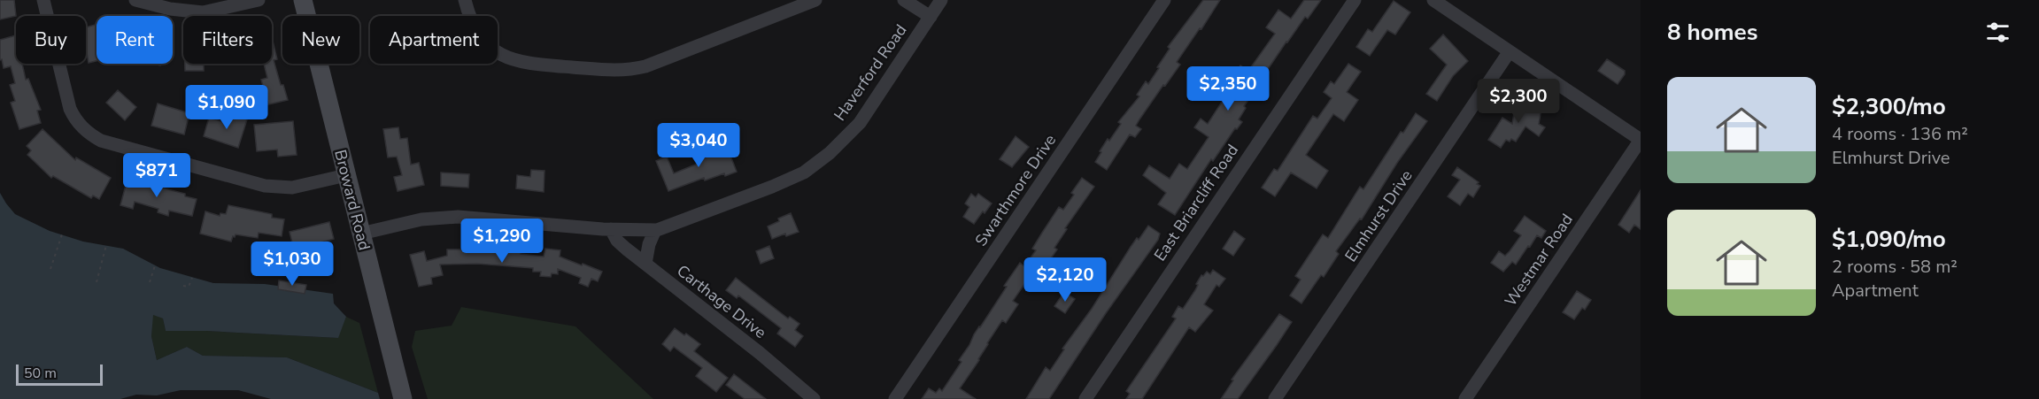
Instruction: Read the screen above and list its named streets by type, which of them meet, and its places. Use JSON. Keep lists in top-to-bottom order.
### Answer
{
  "streets": {
    "main road": ["Broward Road"],
    "street": [
      "Haverford Road",
      "Swarthmore Drive",
      "East Briarcliff Road",
      "Elmhurst Drive",
      "Westmar Road",
      "Carthage Drive"
    ]
  },
  "crossings": [
    ["Haverford Road", "Broward Road"],
    ["Haverford Road", "Carthage Drive"]
  ],
  "scale_bar": "50 m",
  "page": {
    "heading": "8 homes",
    "chip": [
      "Buy",
      "Rent",
      "Filters",
      "New",
      "Apartment"
    ],
    "list": [
      {
        "name": "$2,300/mo",
        "note": "4 rooms · 136 m² · Elmhurst Drive"
      },
      {
        "name": "$1,090/mo",
        "note": "2 rooms · 58 m² · Apartment"
      }
    ],
    "price": [
      "$2,350",
      "$2,300",
      "$1,090",
      "$3,040",
      "$871",
      "$1,290",
      "$1,030",
      "$2,120"
    ],
    "scale": "50 m"
  }
}
